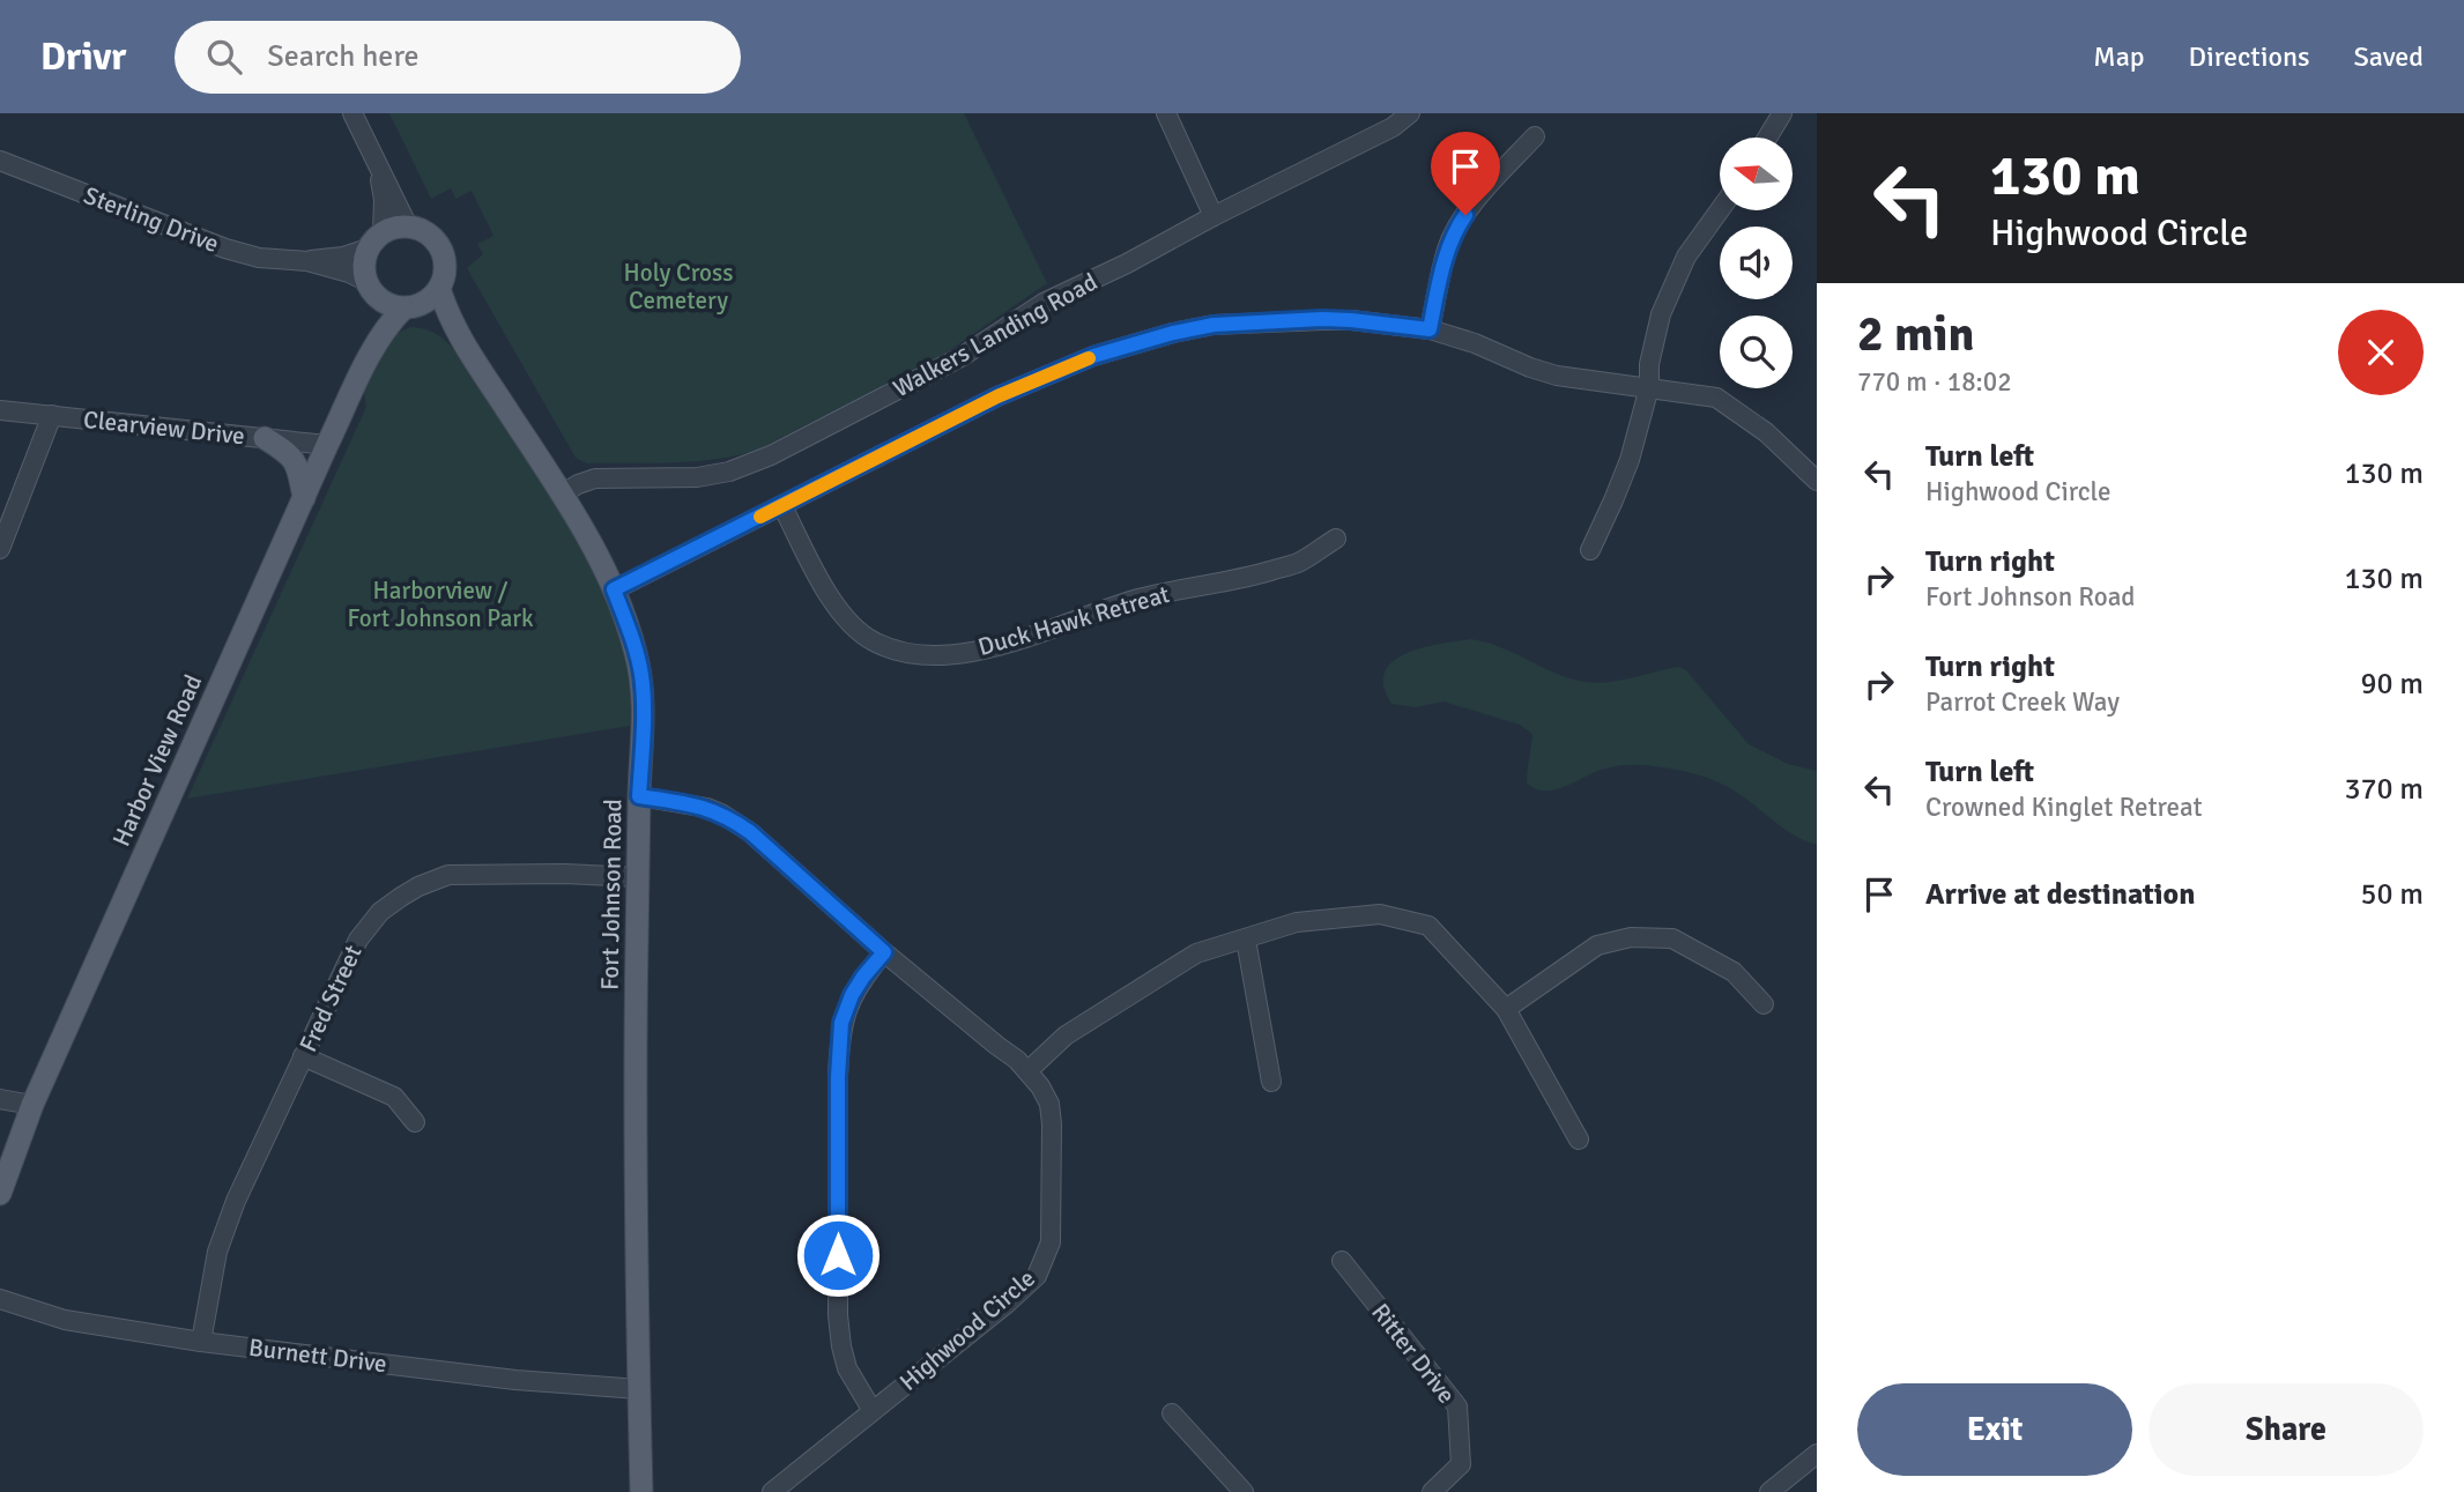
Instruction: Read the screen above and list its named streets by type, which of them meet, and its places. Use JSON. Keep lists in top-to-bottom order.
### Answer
{
  "streets": {
    "main road": ["Harbor View Road", "Fort Johnson Road"],
    "street": [
      "Sterling Drive",
      "Walkers Landing Road",
      "Clearview Drive",
      "Duck Hawk Retreat",
      "Fred Street",
      "Highwood Circle",
      "Ritter Drive",
      "Burnett Drive"
    ]
  },
  "crossings": [
    ["Sterling Drive", "Harbor View Road"],
    ["Sterling Drive", "Fort Johnson Road"],
    ["Walkers Landing Road", "Fort Johnson Road"],
    ["Clearview Drive", "Harbor View Road"],
    ["Harbor View Road", "Fort Johnson Road"],
    ["Fort Johnson Road", "Fred Street"],
    ["Fort Johnson Road", "Highwood Circle"],
    ["Fort Johnson Road", "Burnett Drive"],
    ["Fred Street", "Burnett Drive"]
  ],
  "parks": ["Holy Cross Cemetery", "Harborview / Fort Johnson Park"],
  "north": "left",
  "page": {
    "header": "Drivr",
    "search": "Search here",
    "nav": ["Map", "Directions", "Saved"],
    "turn": ["130 m", "Highwood Circle"],
    "heading": ["2 min", "770 m · 18:02"],
    "list": [
      {
        "name": "Turn left",
        "note": "Highwood Circle",
        "value": "130 m"
      },
      {
        "name": "Turn right",
        "note": "Fort Johnson Road",
        "value": "130 m"
      },
      {
        "name": "Turn right",
        "note": "Parrot Creek Way",
        "value": "90 m"
      },
      {
        "name": "Turn left",
        "note": "Crowned Kinglet Retreat",
        "value": "370 m"
      },
      {
        "name": "Arrive at destination",
        "value": "50 m"
      }
    ],
    "buttons": ["Exit", "Share"]
  }
}
